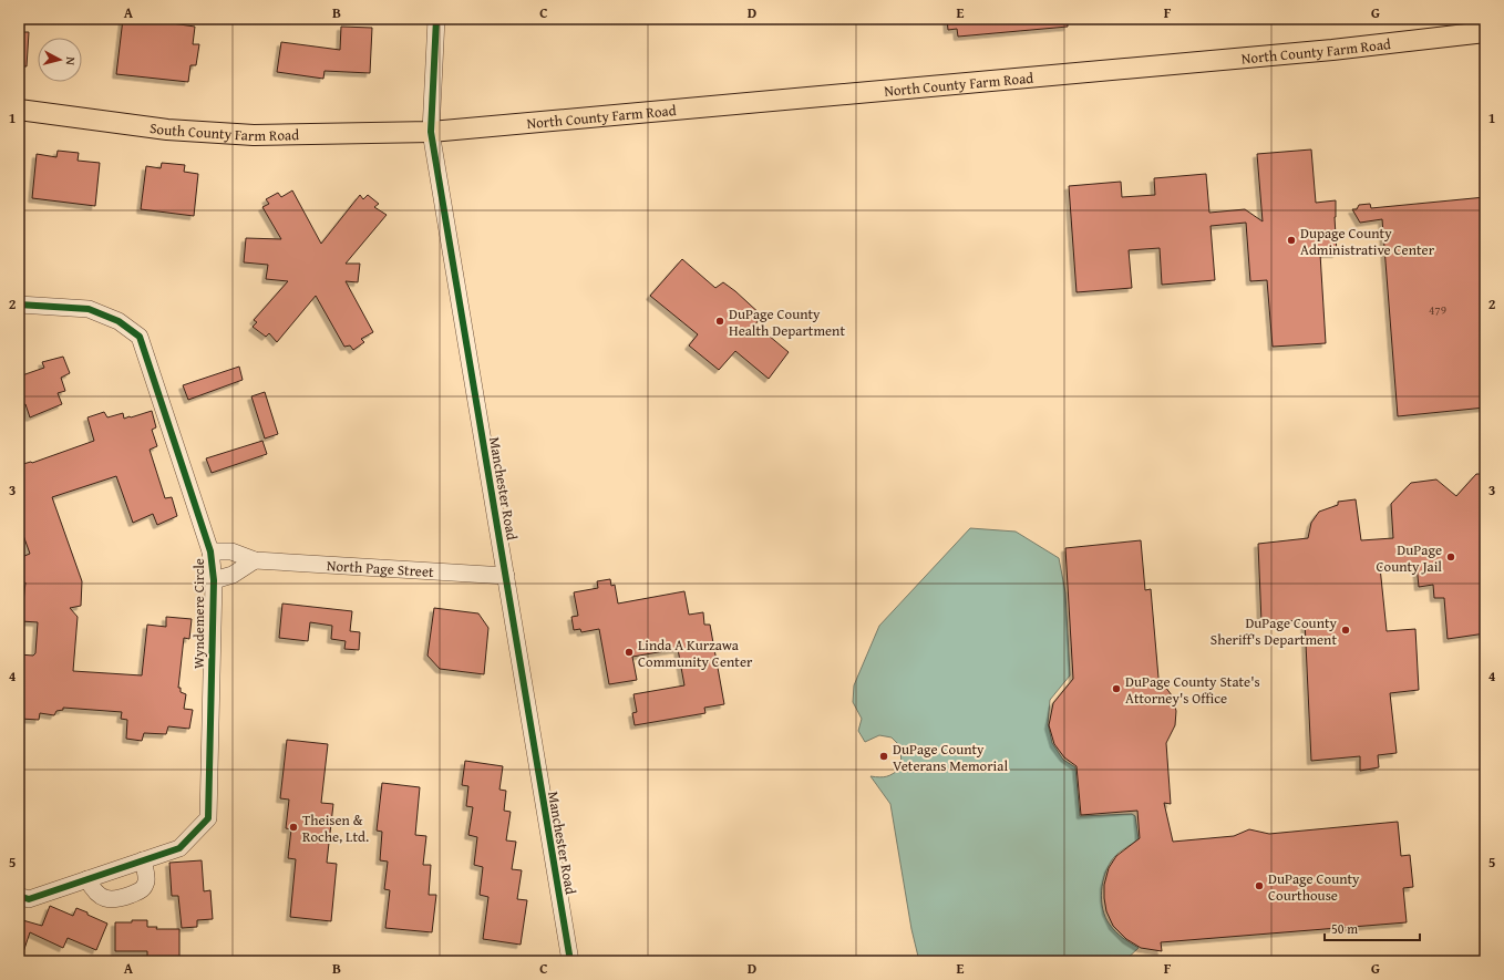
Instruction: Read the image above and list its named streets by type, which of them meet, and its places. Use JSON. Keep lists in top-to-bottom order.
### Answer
{
  "streets": {
    "main road": ["North County Farm Road", "South County Farm Road"],
    "street": ["Manchester Road", "North Page Street", "Wyndemere Circle"]
  },
  "crossings": [
    ["North County Farm Road", "South County Farm Road"],
    ["North County Farm Road", "Manchester Road"],
    ["South County Farm Road", "Manchester Road"],
    ["Manchester Road", "North Page Street"],
    ["North Page Street", "Wyndemere Circle"]
  ],
  "places": [
    "Dupage County Administrative Center",
    "DuPage County Health Department",
    "DuPage County Jail",
    "DuPage County Sheriff's Department",
    "Linda A Kurzawa Community Center",
    "DuPage County State's Attorney's Office",
    "DuPage County Veterans Memorial",
    "Theisen & Roche, Ltd.",
    "DuPage County Courthouse"
  ],
  "house_numbers": ["479"],
  "scale_bar": "50 m",
  "north": "right",
  "grid": {
    "columns": [
      "A",
      "B",
      "C",
      "D",
      "E",
      "F",
      "G"
    ],
    "rows": [
      "1",
      "2",
      "3",
      "4",
      "5"
    ]
  }
}
